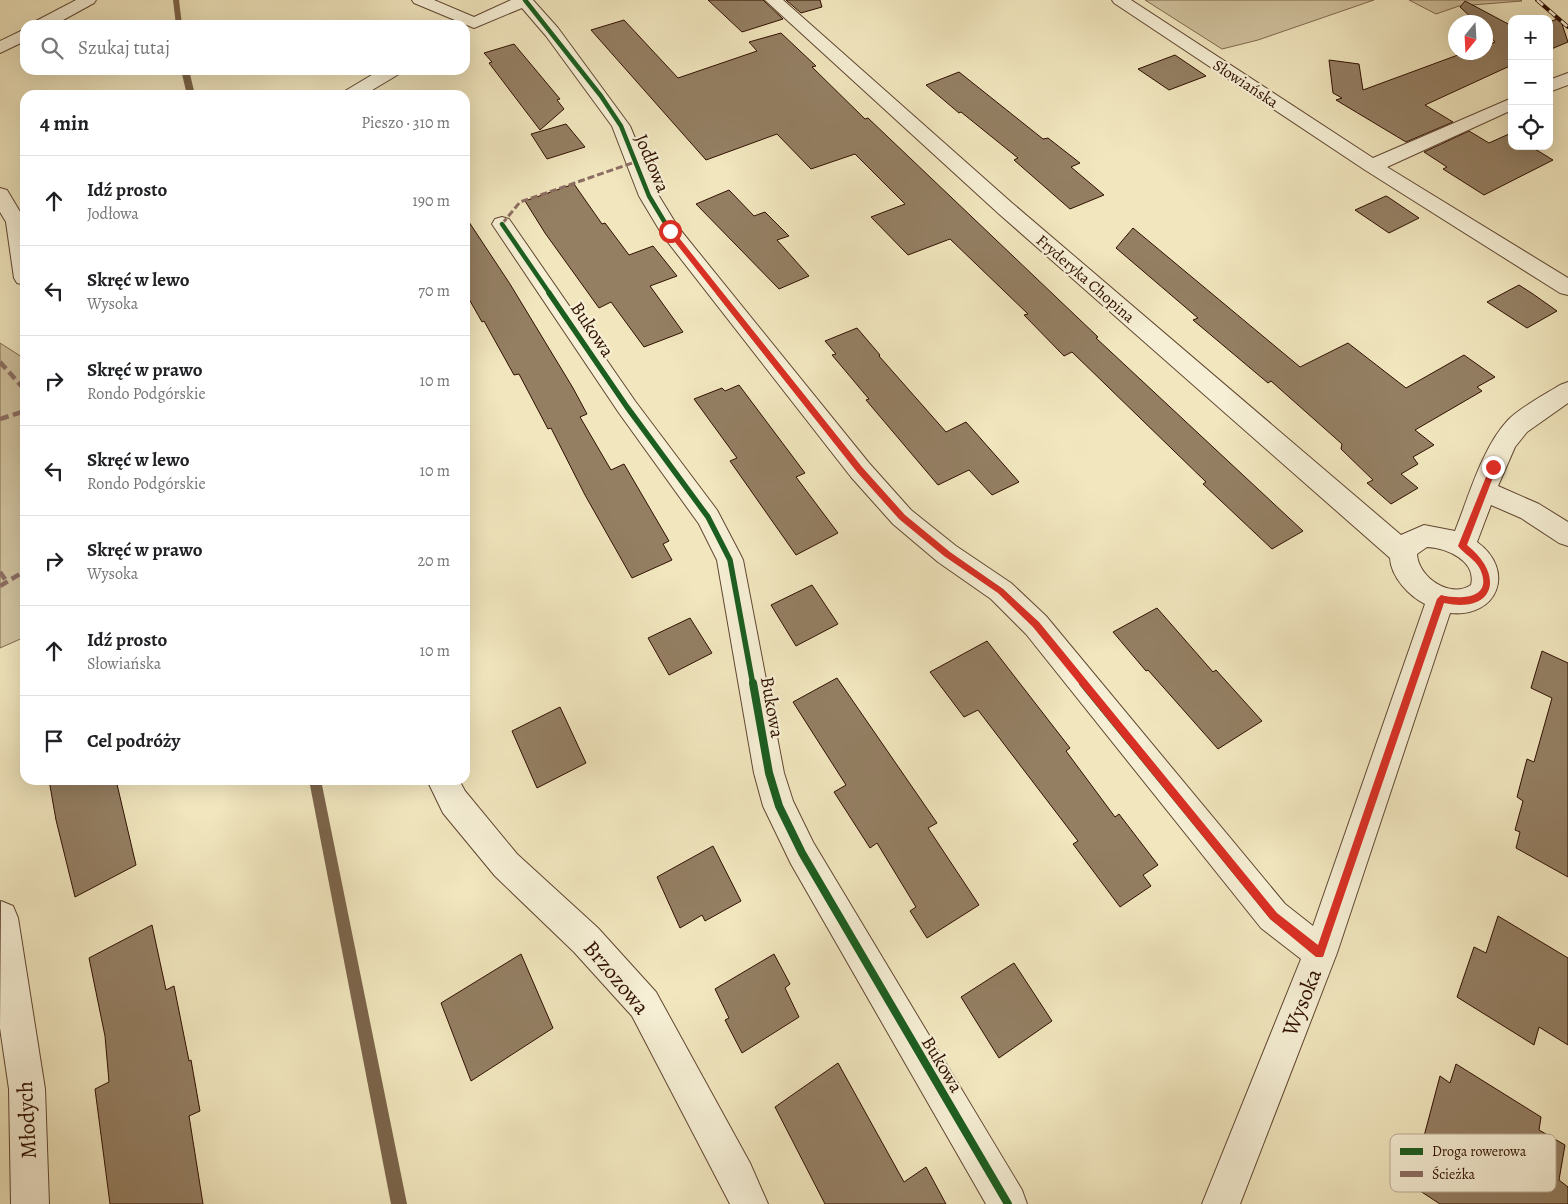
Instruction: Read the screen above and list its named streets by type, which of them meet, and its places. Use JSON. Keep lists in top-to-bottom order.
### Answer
{
  "streets": {
    "street": [
      "Słowiańska",
      "Jodłowa",
      "Fryderyka Chopina",
      "Bukowa",
      "Brzozowa",
      "Wysoka",
      "Młodych"
    ]
  },
  "crossings": [
    ["Jodłowa", "Wysoka"],
    ["Fryderyka Chopina", "Wysoka"]
  ],
  "legend": ["Droga rowerowa", "Ścieżka"],
  "north": "bottom",
  "page": {
    "map_buttons": ["+", "−"],
    "search": "Szukaj tutaj",
    "heading": ["4 min", "Pieszo · 310 m"],
    "list": [
      ["Idź prosto", "Jodłowa", "190 m"],
      ["Skręć w lewo", "Wysoka", "70 m"],
      ["Skręć w prawo", "Rondo Podgórskie", "10 m"],
      ["Skręć w lewo", "Rondo Podgórskie", "10 m"],
      ["Skręć w prawo", "Wysoka", "20 m"],
      ["Idź prosto", "Słowiańska", "10 m"],
      "Cel podróży"
    ]
  }
}
